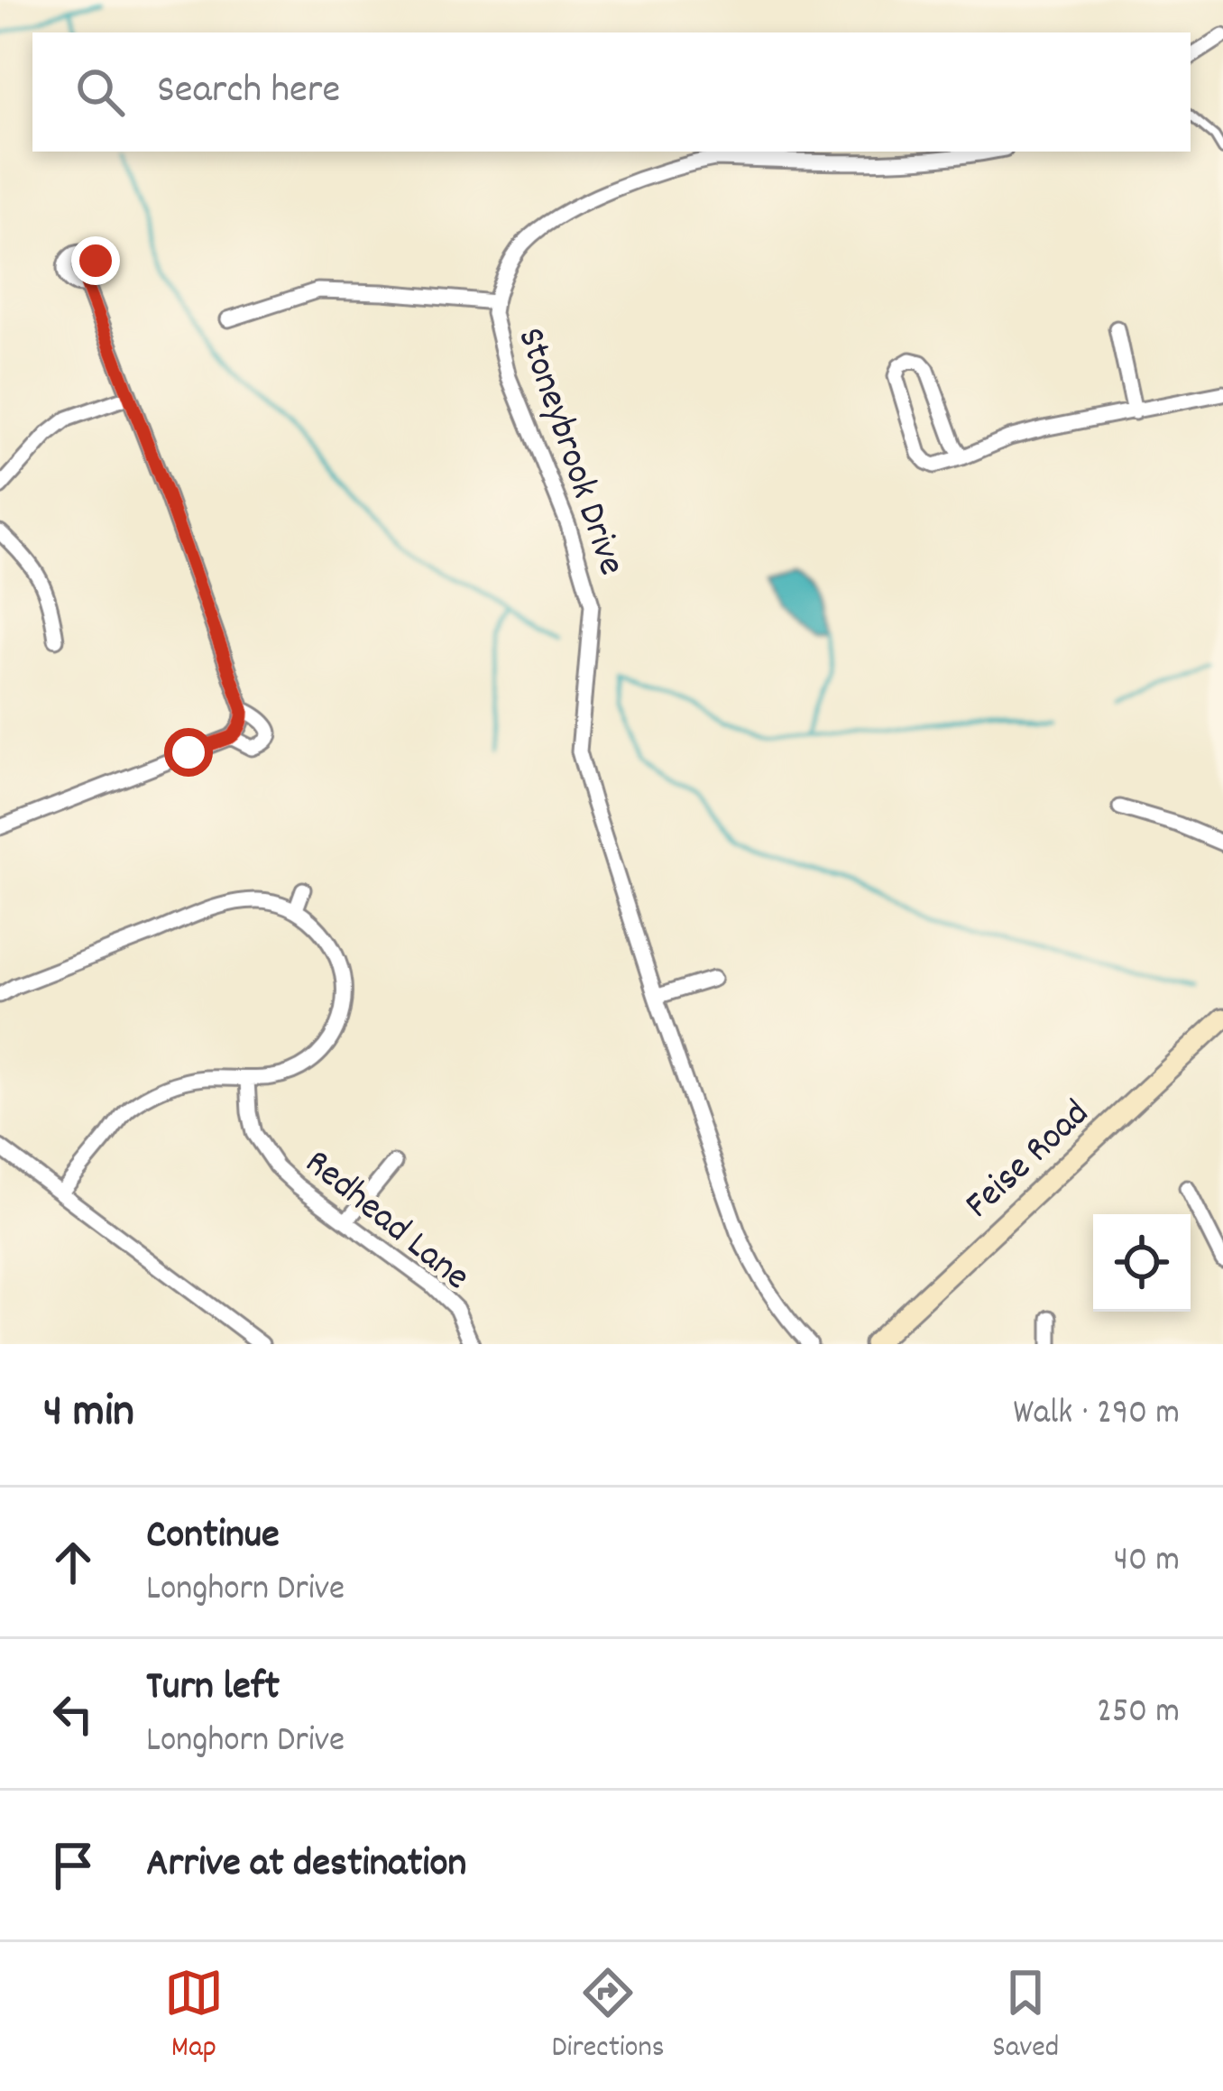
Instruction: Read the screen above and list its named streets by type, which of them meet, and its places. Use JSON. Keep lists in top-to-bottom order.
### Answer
{
  "streets": {
    "main road": ["Feise Road"],
    "street": ["Stoneybrook Drive", "Redhead Lane"]
  },
  "page": {
    "search": "Search here",
    "heading": ["4 min", "Walk · 290 m"],
    "list": [
      ["Continue", "Longhorn Drive", "40 m"],
      ["Turn left", "Longhorn Drive", "250 m"],
      "Arrive at destination"
    ],
    "nav": ["Map", "Directions", "Saved"]
  }
}
